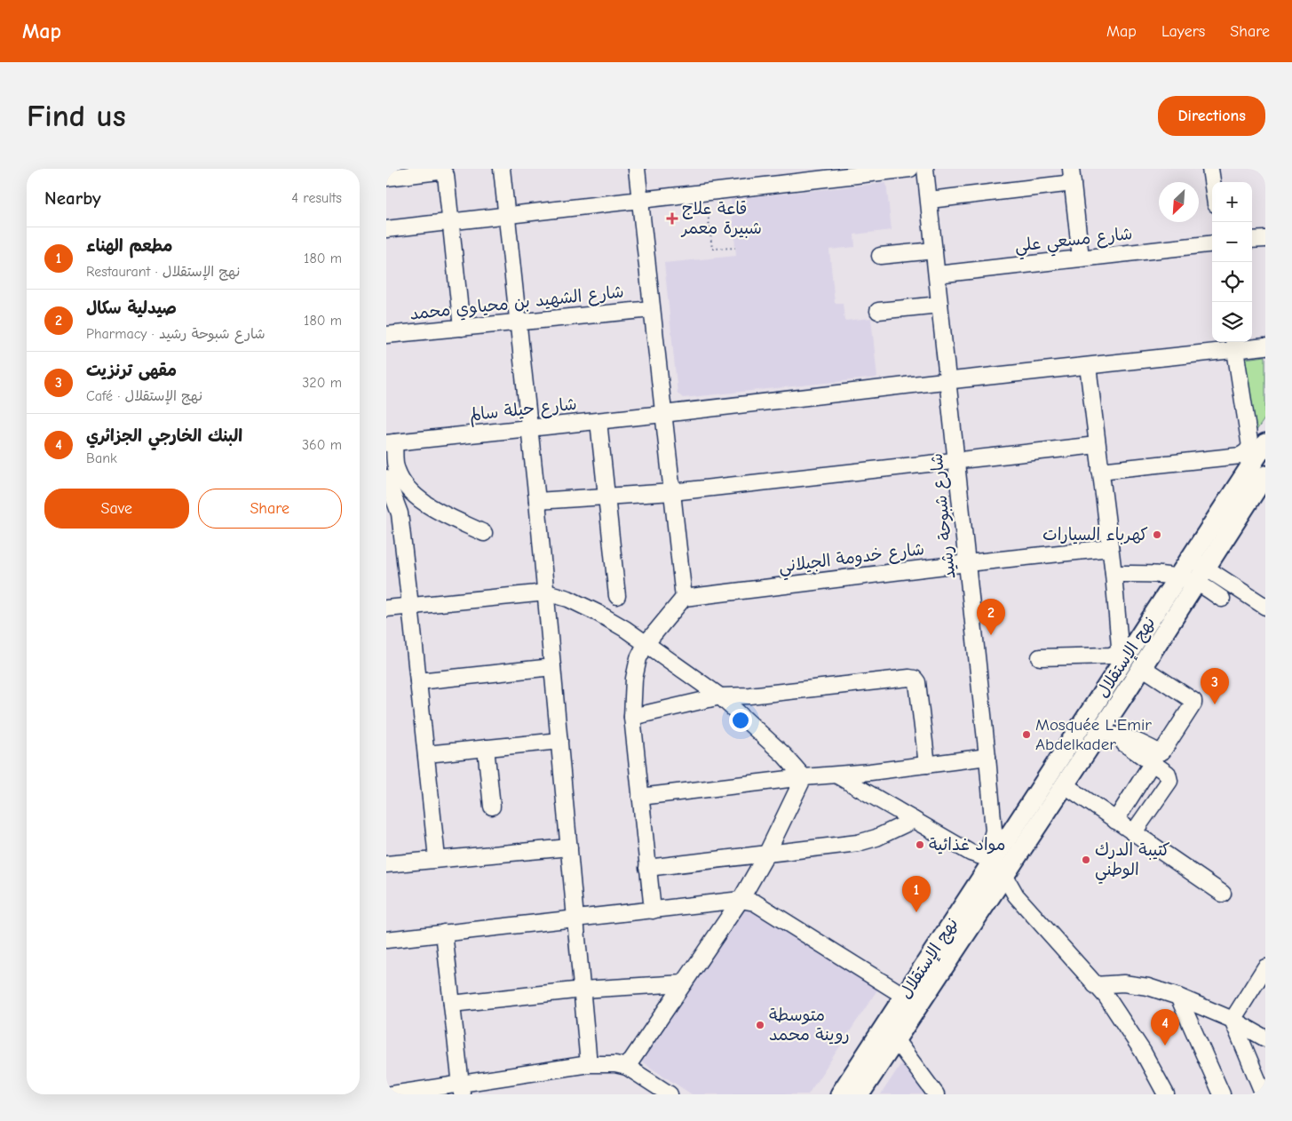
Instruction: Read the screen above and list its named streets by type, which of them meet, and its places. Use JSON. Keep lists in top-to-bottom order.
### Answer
{
  "streets": {
    "main road": ["نهج الإستقلال"],
    "street": [
      "شارع مسعي علي",
      "شارع الشهيد بن محياوي محمد",
      "شارع حيلة سالم",
      "شارع شبوحة رشيد",
      "شارع خدومة الجيلاني"
    ]
  },
  "crossings": [
    ["شارع مسعي علي", "شارع شبوحة رشيد"],
    ["شارع حيلة سالم", "شارع شبوحة رشيد"],
    ["شارع شبوحة رشيد", "شارع خدومة الجيلاني"],
    ["شارع شبوحة رشيد", "نهج الإستقلال"]
  ],
  "places": {
    "health": ["قاعة علاج شبيرة معمر"],
    "other": [
      "كهرباء السيارات",
      "Mosquée L'Emir Abdelkader",
      "مواد غذائية",
      "كتيبة الدرك الوطني",
      "متوسطة روينة محمد"
    ]
  },
  "north": "bottom left",
  "page": {
    "header": "Map",
    "nav": ["Map", "Layers", "Share"],
    "buttons": [
      "Directions",
      ["Save", "Share"]
    ],
    "title": "Find us",
    "heading": ["Nearby", "4 results"],
    "map_buttons": ["+", "−"],
    "list": [
      {
        "mark": "1",
        "name": "مطعم الهناء",
        "note": "Restaurant · نهج الإستقلال",
        "value": "180 m"
      },
      {
        "mark": "2",
        "name": "صيدلية سكال",
        "note": "Pharmacy · شارع شبوحة رشيد",
        "value": "180 m"
      },
      {
        "mark": "3",
        "name": "مقهى ترنزيت",
        "note": "Café · نهج الإستقلال",
        "value": "320 m"
      },
      {
        "mark": "4",
        "name": "البنك الخارجي الجزائري",
        "note": "Bank",
        "value": "360 m"
      }
    ],
    "pins": [
      "2",
      "3",
      "1",
      "4"
    ]
  }
}
